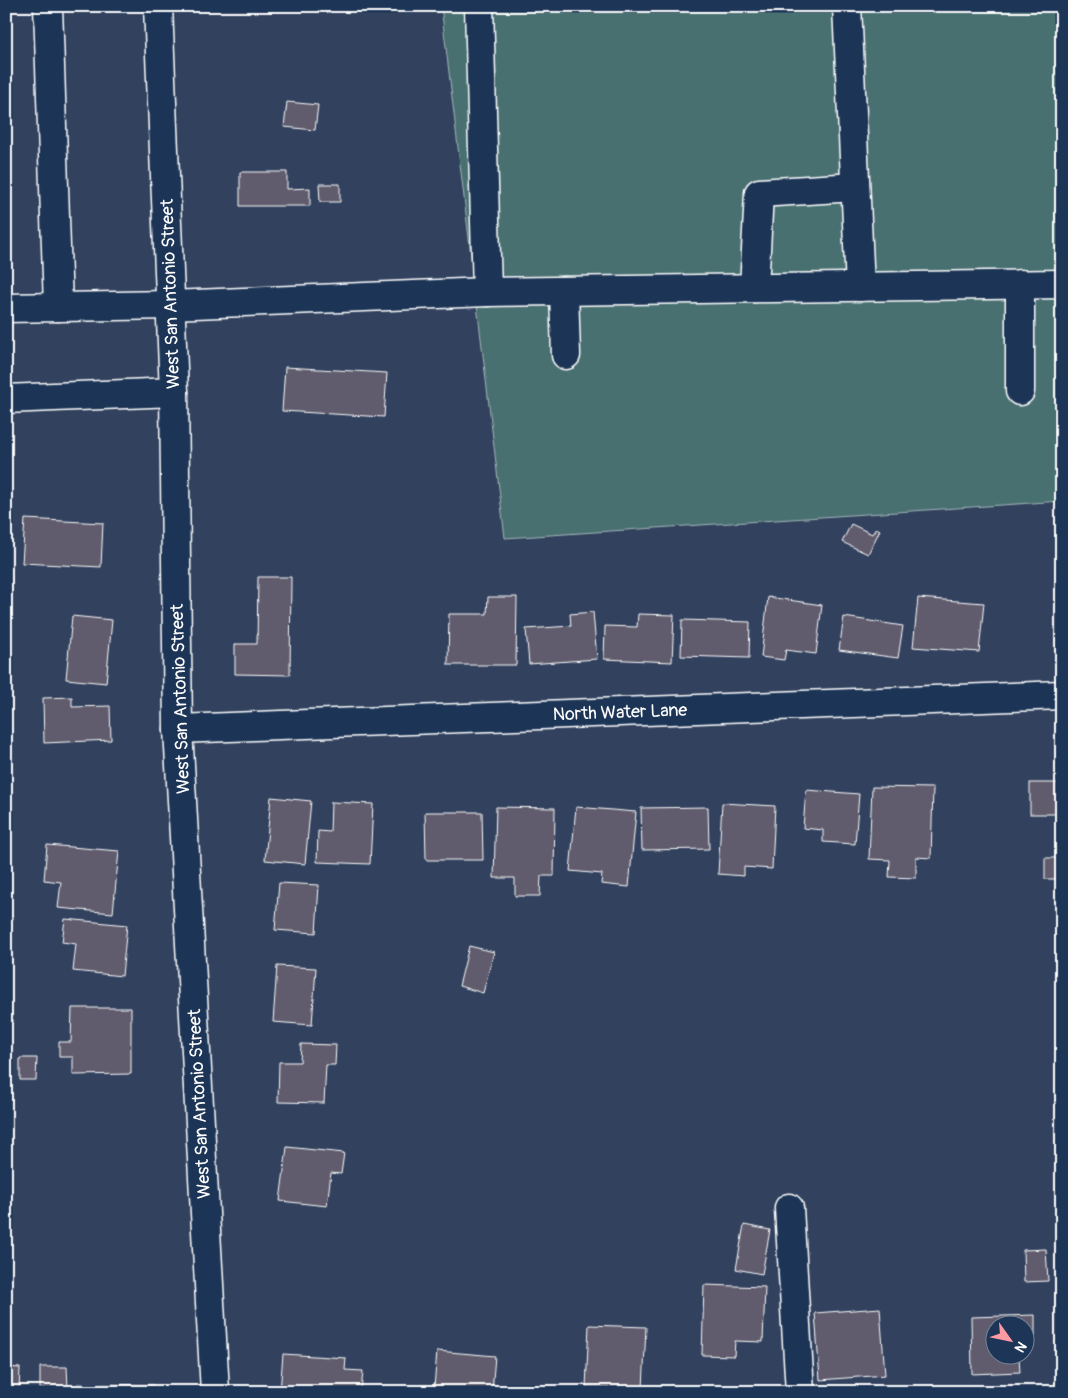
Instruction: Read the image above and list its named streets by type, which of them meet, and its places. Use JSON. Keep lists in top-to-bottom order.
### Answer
{
  "streets": {
    "street": ["West San Antonio Street", "North Water Lane"]
  },
  "crossings": [
    ["West San Antonio Street", "North Water Lane"]
  ],
  "north": "bottom right"
}
